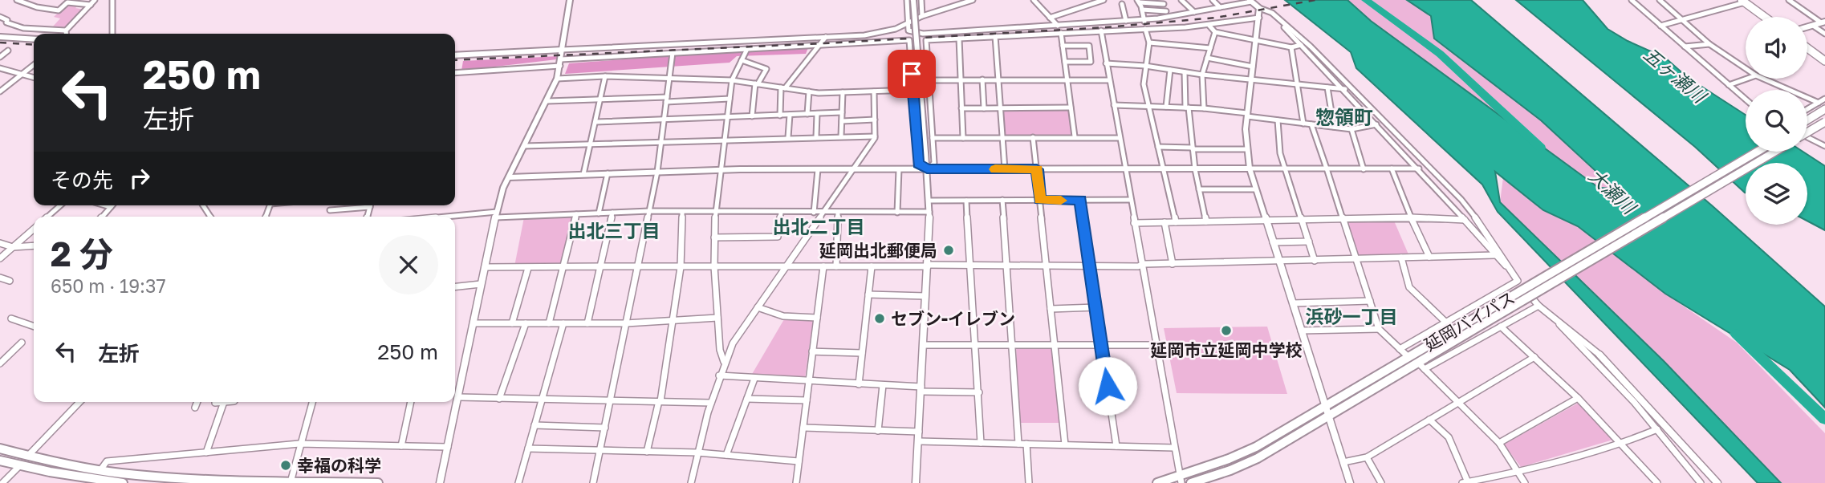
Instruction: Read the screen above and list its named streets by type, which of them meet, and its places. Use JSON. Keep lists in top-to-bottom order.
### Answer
{
  "streets": {
    "highway": ["延岡バイパス"]
  },
  "districts": [
    "惣領町",
    "出北二丁目",
    "出北三丁目",
    "浜砂一丁目"
  ],
  "water": ["五ヶ瀬川", "大瀬川"],
  "places": [
    "延岡出北郵便局",
    "セブン-イレブン",
    "延岡市立延岡中学校",
    "幸福の科学"
  ],
  "page": {
    "turn": ["250 m", "左折"],
    "then": "その先",
    "heading": ["2 分", "650 m · 19:37"],
    "list": [
      {
        "name": "左折",
        "value": "250 m"
      }
    ]
  }
}
